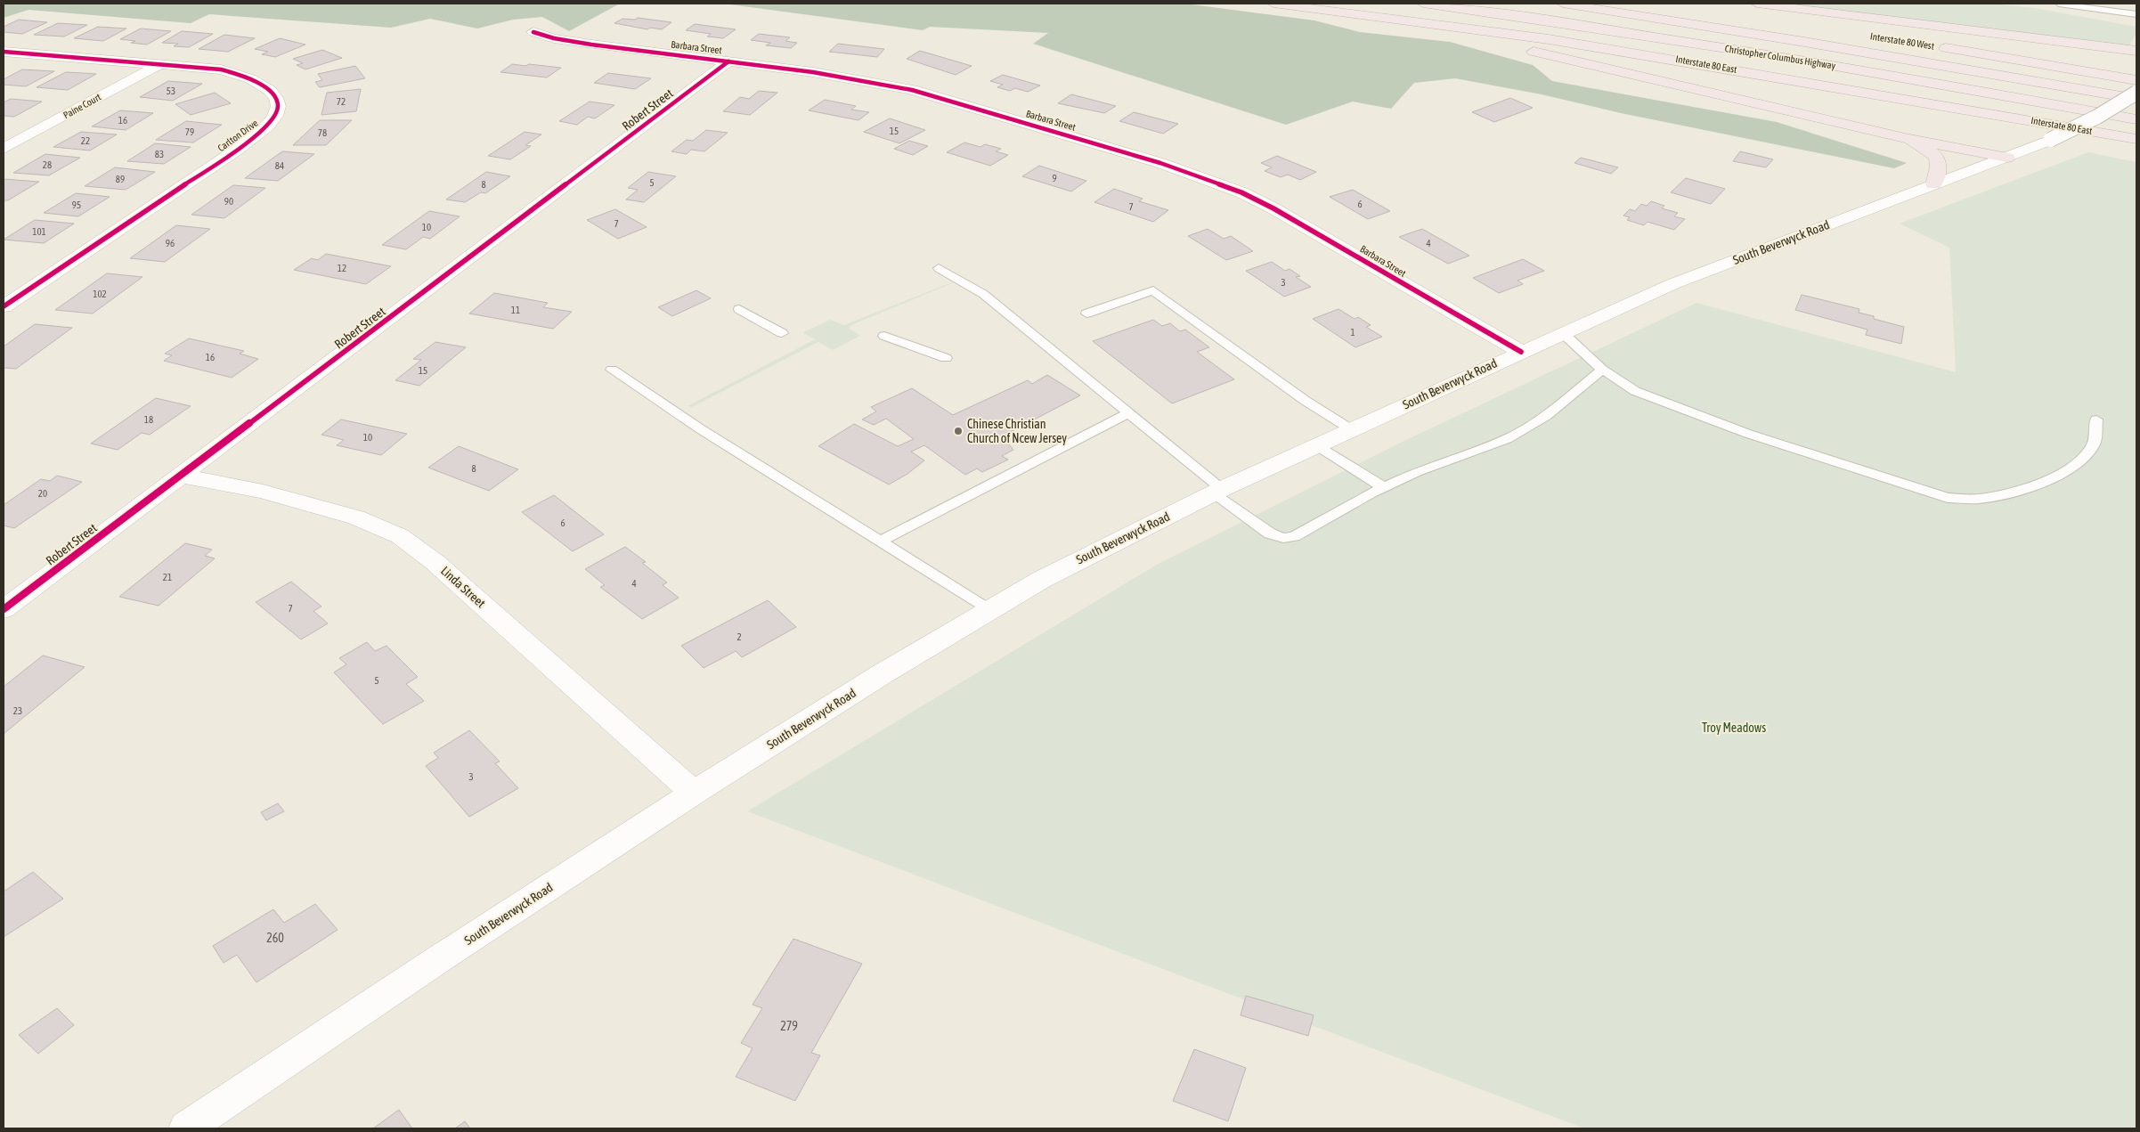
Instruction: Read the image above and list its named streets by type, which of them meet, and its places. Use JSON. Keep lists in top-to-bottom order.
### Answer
{
  "streets": {
    "highway": ["Christopher Columbus Highway", "Interstate 80 East"],
    "street": [
      "Barbara Street",
      "Paine Court",
      "Robert Street",
      "Carlton Drive",
      "South Beverwyck Road",
      "Linda Street"
    ]
  },
  "crossings": [
    ["Barbara Street", "Robert Street"],
    ["Barbara Street", "South Beverwyck Road"],
    ["Paine Court", "Carlton Drive"],
    ["Robert Street", "Linda Street"],
    ["South Beverwyck Road", "Linda Street"]
  ],
  "parks": ["Troy Meadows"],
  "places": ["Chinese Christian Church of Ncew Jersey"],
  "house_numbers": [
    "53",
    "72",
    "16",
    "15",
    "79",
    "78",
    "22",
    "83",
    "28",
    "84",
    "9",
    "89",
    "5",
    "8",
    "90",
    "6",
    "95",
    "7",
    "7",
    "10",
    "101",
    "96",
    "4",
    "12",
    "3",
    "102",
    "11",
    "1",
    "16",
    "15",
    "18",
    "10",
    "8",
    "20",
    "6",
    "21",
    "4",
    "7",
    "2",
    "5",
    "23",
    "3",
    "260",
    "279"
  ]
}
